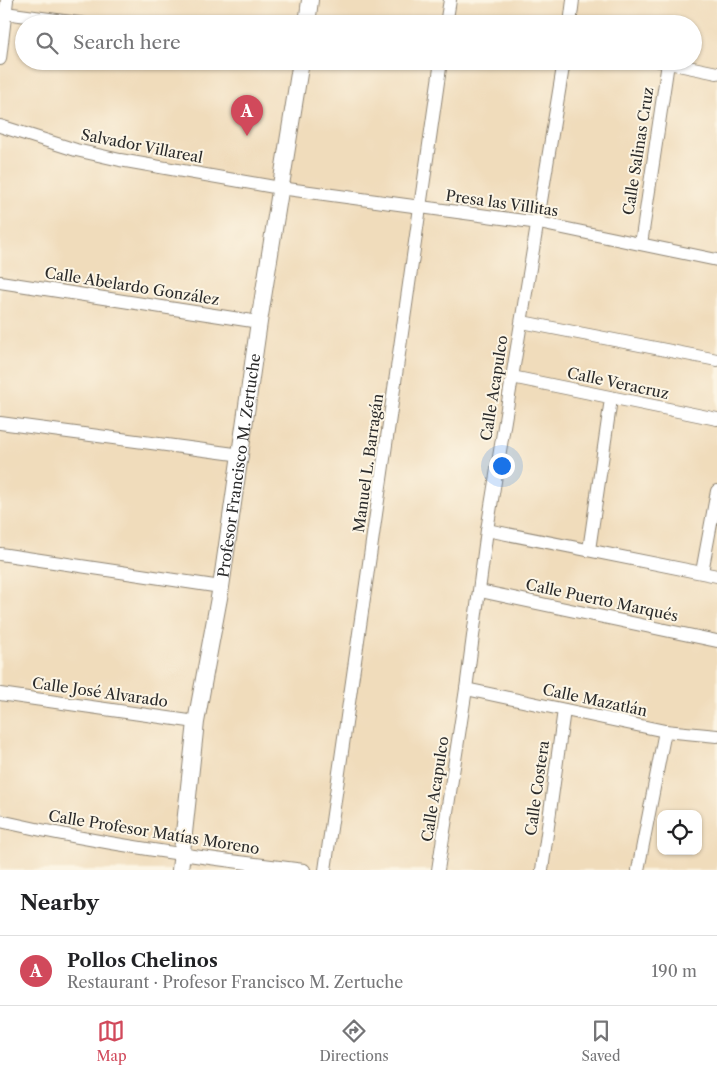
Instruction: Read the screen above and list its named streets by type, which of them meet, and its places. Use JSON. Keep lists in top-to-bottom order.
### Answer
{
  "streets": {
    "street": [
      "Salvador Villareal",
      "Calle Salinas Cruz",
      "Presa las Villitas",
      "Calle Abelardo González",
      "Calle Veracruz",
      "Calle Acapulco",
      "Manuel L. Barragán",
      "Profesor Francisco M. Zertuche",
      "Calle Puerto Marqués",
      "Calle José Alvarado",
      "Calle Mazatlán",
      "Calle Costera",
      "Calle Profesor Matías Moreno"
    ]
  },
  "crossings": [
    ["Salvador Villareal", "Presa las Villitas"],
    ["Salvador Villareal", "Profesor Francisco M. Zertuche"],
    ["Calle Salinas Cruz", "Presa las Villitas"],
    ["Presa las Villitas", "Calle Acapulco"],
    ["Presa las Villitas", "Manuel L. Barragán"],
    ["Presa las Villitas", "Profesor Francisco M. Zertuche"],
    ["Calle Abelardo González", "Profesor Francisco M. Zertuche"],
    ["Calle Veracruz", "Calle Acapulco"],
    ["Calle Acapulco", "Calle Puerto Marqués"],
    ["Calle Acapulco", "Calle Mazatlán"],
    ["Profesor Francisco M. Zertuche", "Calle José Alvarado"],
    ["Profesor Francisco M. Zertuche", "Calle Profesor Matías Moreno"],
    ["Calle Mazatlán", "Calle Costera"]
  ],
  "page": {
    "search": "Search here",
    "pins": "A",
    "heading": "Nearby",
    "list": [
      {
        "mark": "A",
        "name": "Pollos Chelinos",
        "note": "Restaurant · Profesor Francisco M. Zertuche",
        "value": "190 m"
      }
    ],
    "nav": ["Map", "Directions", "Saved"]
  }
}
